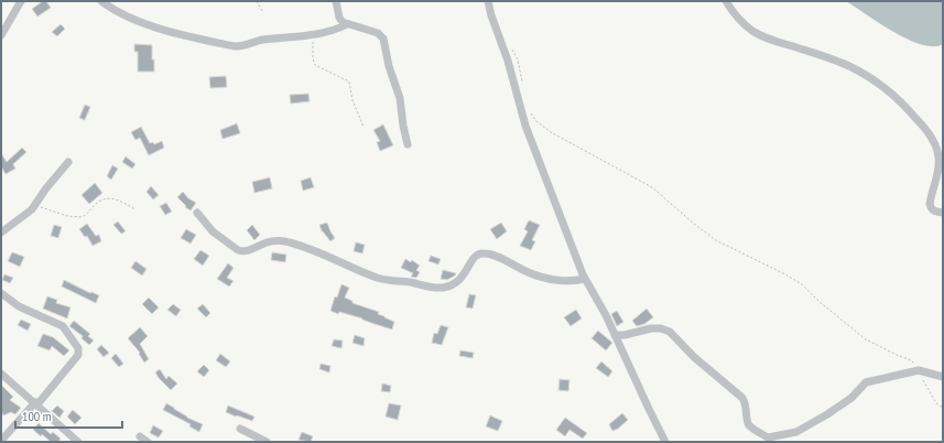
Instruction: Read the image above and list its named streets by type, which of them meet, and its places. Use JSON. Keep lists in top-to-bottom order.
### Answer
{
  "scale_bar": "100 m"
}
